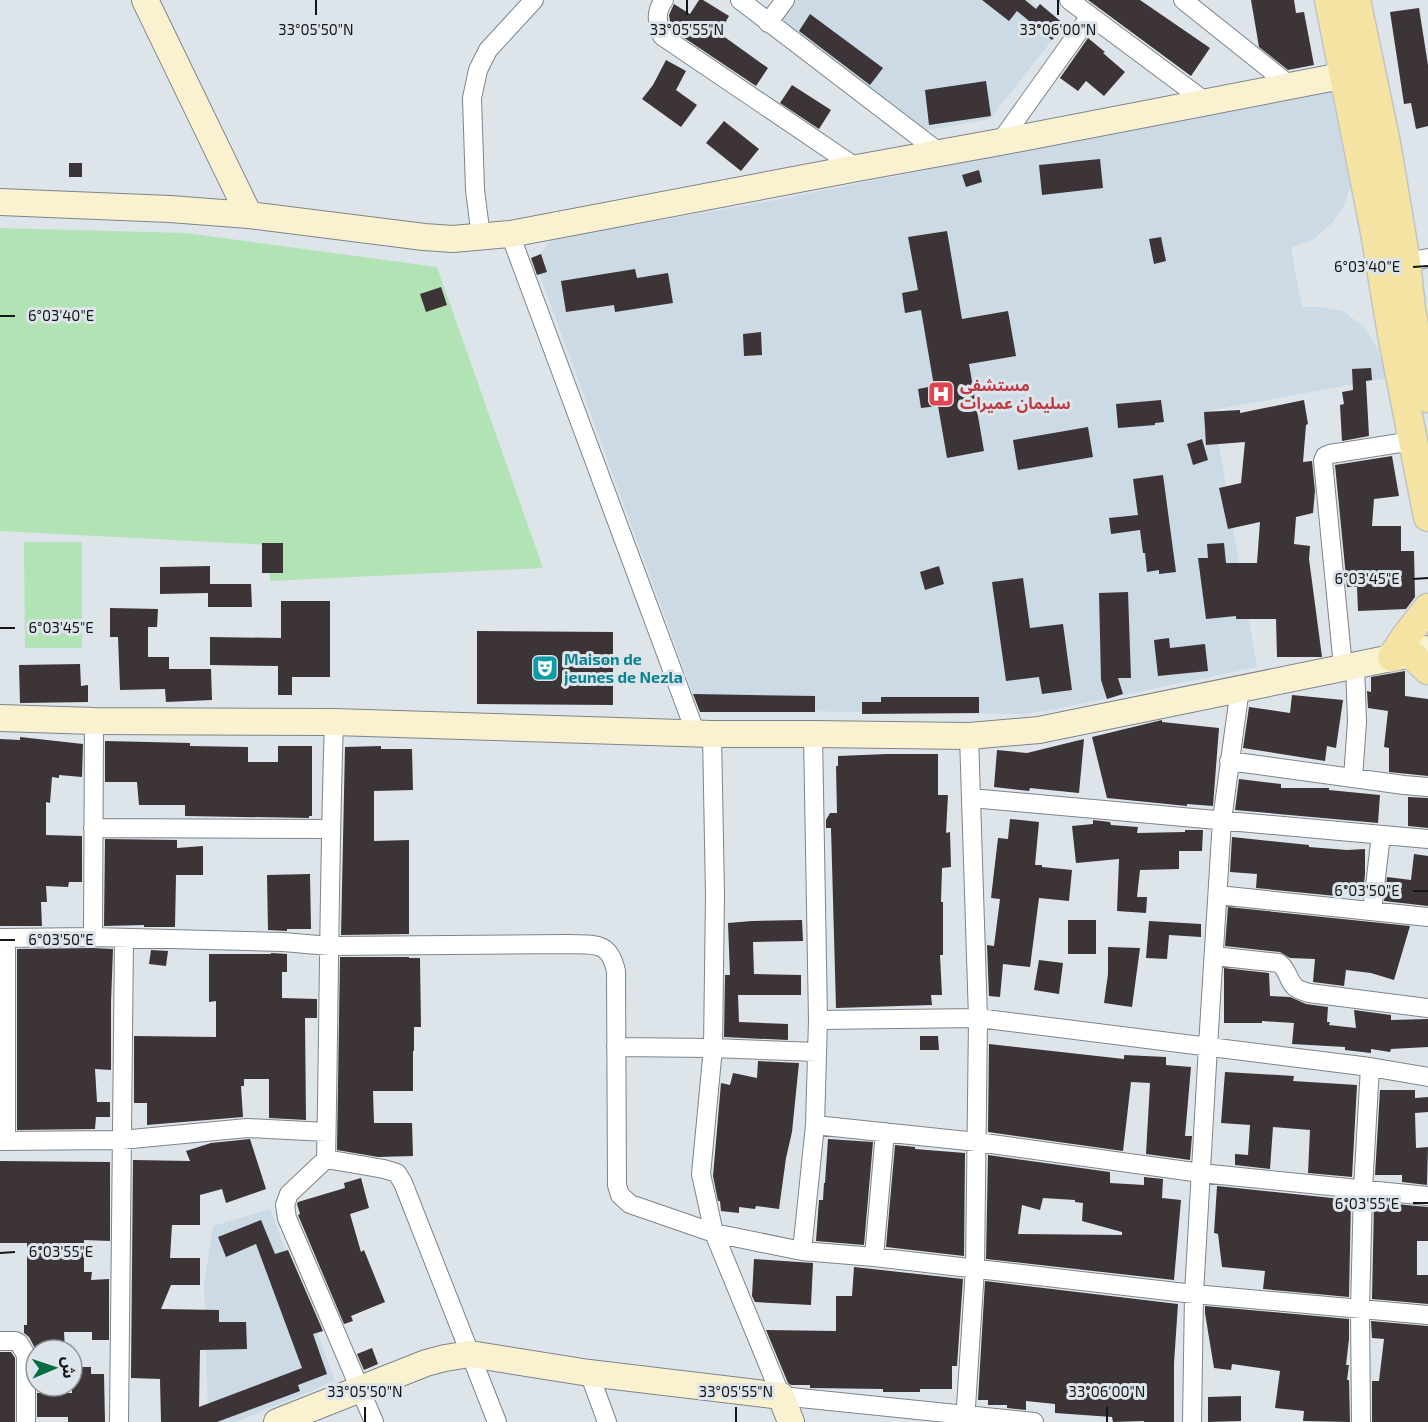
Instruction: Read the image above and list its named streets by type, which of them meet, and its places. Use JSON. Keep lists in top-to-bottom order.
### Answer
{
  "places": {
    "hospital": ["مستشفى سليمان عميرات"],
    "theatre": ["Maison de jeunes de Nezla"]
  },
  "north": "right",
  "coordinates": [
    "33°05'50\"N",
    "33°05'55\"N",
    "33°06'00\"N",
    "6°03'40\"E",
    "6°03'45\"E",
    "6°03'50\"E",
    "6°03'55\"E"
  ]
}
